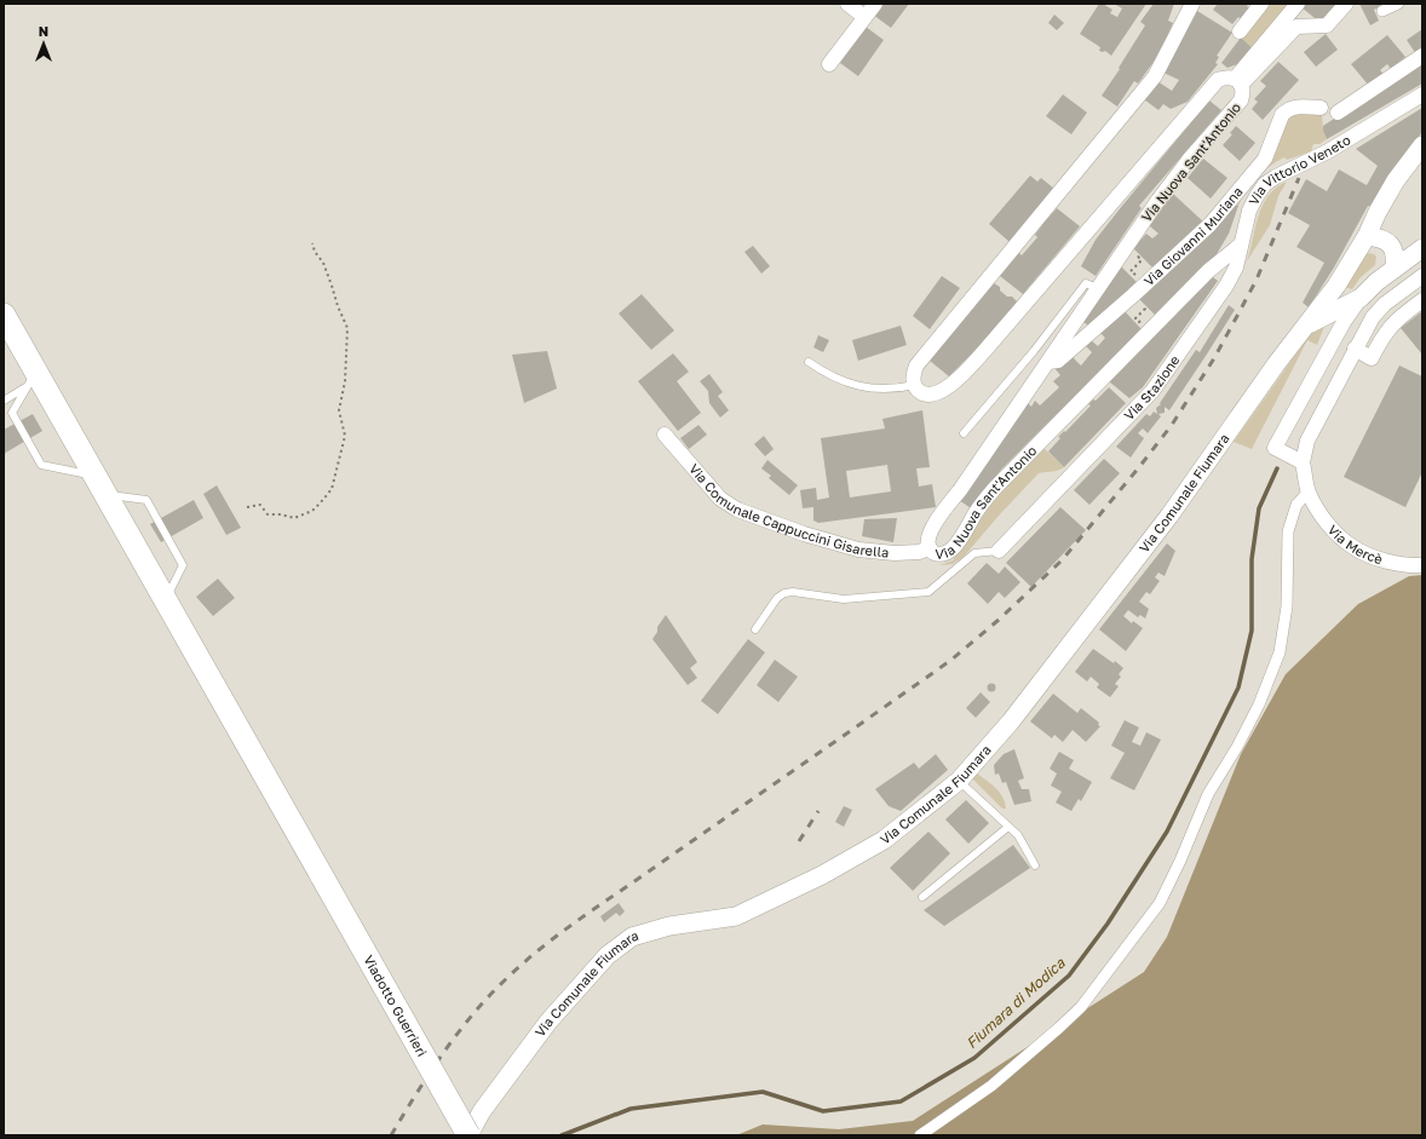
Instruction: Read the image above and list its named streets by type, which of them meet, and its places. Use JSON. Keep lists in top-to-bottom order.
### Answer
{
  "streets": {
    "main road": ["Viadotto Guerrieri"],
    "street": [
      "Via Nuova Sant'Antonio",
      "Via Vittorio Veneto",
      "Via Giovanni Muriana",
      "Via Stazione",
      "Via Comunale Fiumara",
      "Via Comunale Cappuccini Gisarella",
      "Via Mercè"
    ]
  },
  "crossings": [
    ["Via Nuova Sant'Antonio", "Via Vittorio Veneto"],
    ["Via Nuova Sant'Antonio", "Via Giovanni Muriana"],
    ["Via Nuova Sant'Antonio", "Via Comunale Cappuccini Gisarella"],
    ["Via Vittorio Veneto", "Via Stazione"],
    ["Via Comunale Fiumara", "Viadotto Guerrieri"]
  ],
  "water": ["Fiumara di Modica"],
  "north": "top"
}
